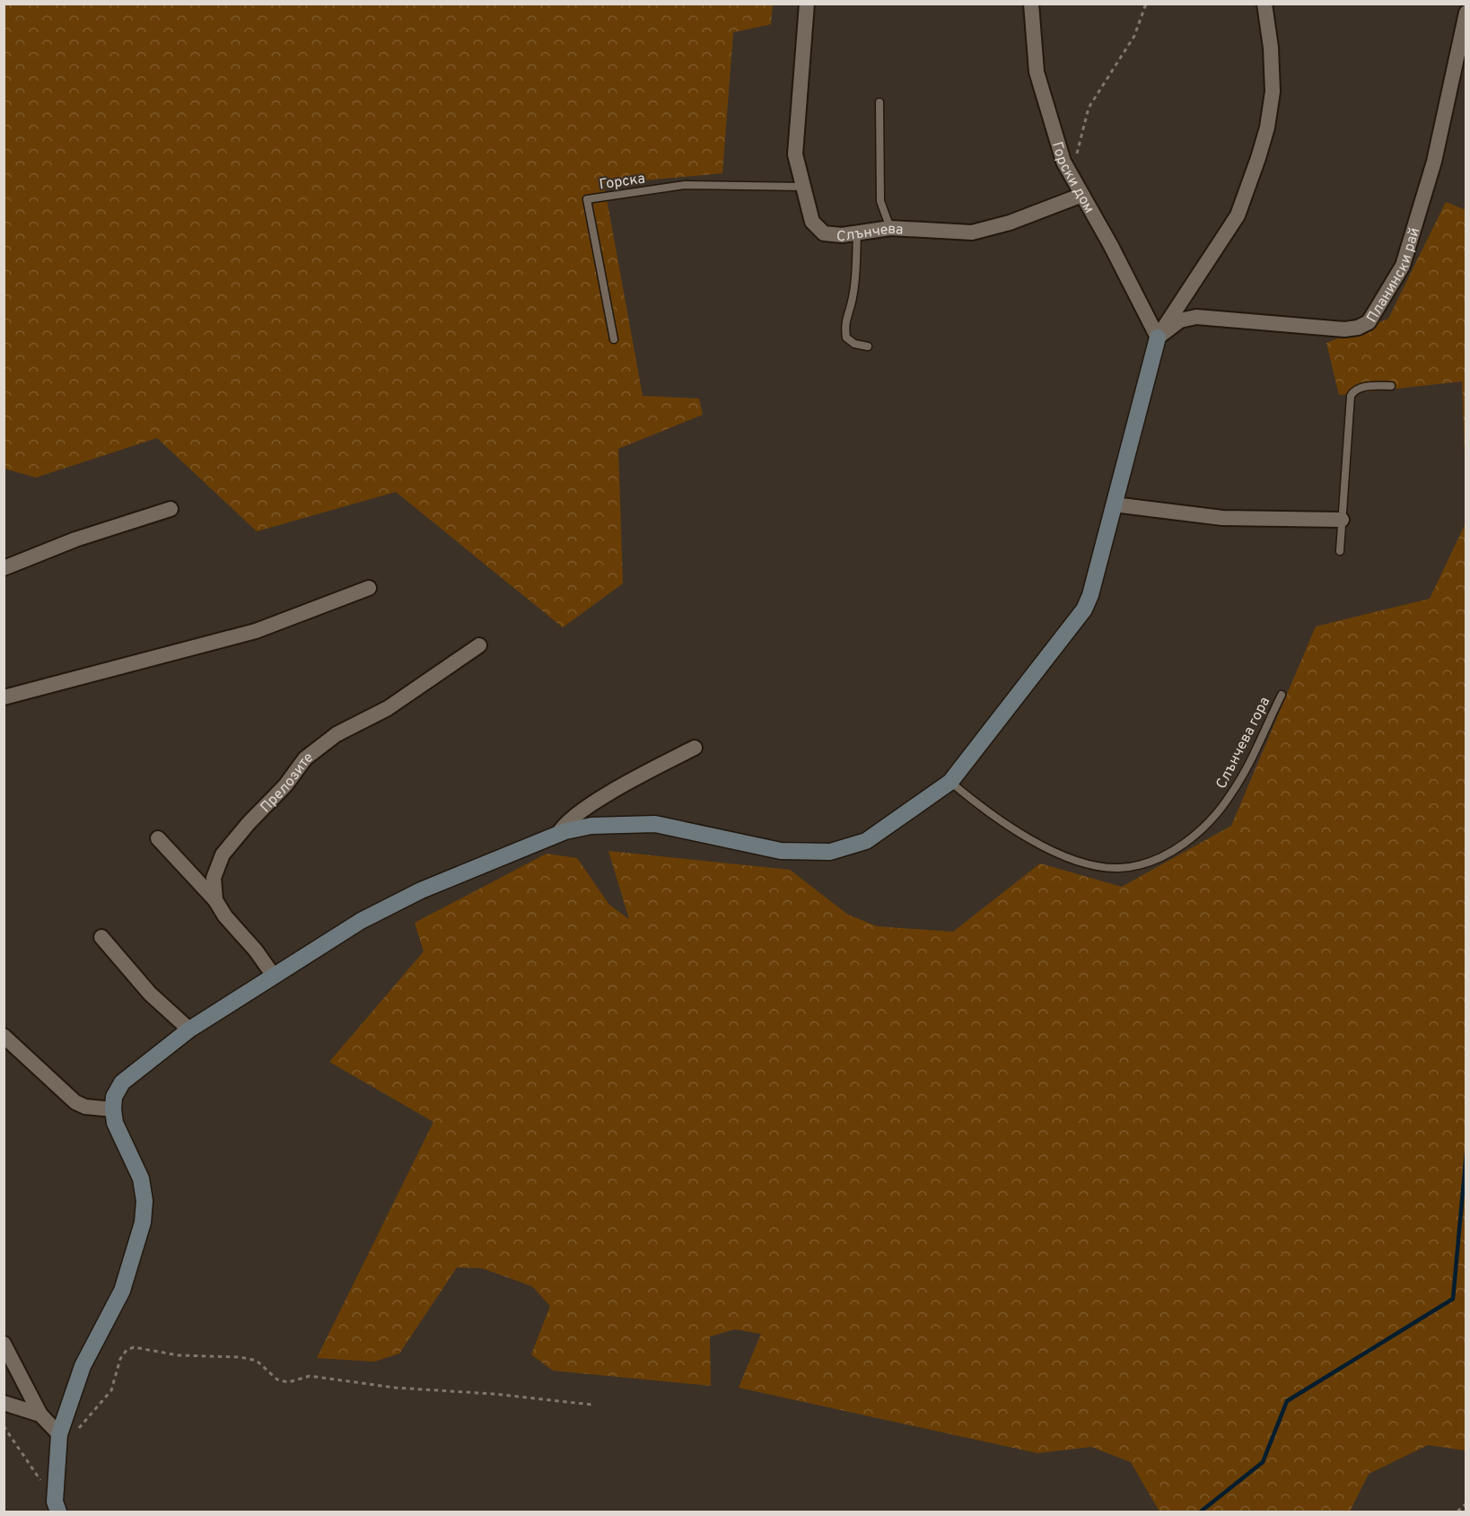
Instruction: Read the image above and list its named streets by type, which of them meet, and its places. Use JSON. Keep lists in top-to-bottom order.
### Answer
{
  "streets": {
    "street": [
      "Горски дом",
      "Слънчева",
      "Планински рай",
      "Прелозите"
    ],
    "lane": ["Горска", "Слънчева гора"]
  },
  "crossings": [
    ["Горски дом", "Слънчева"],
    ["Горски дом", "Планински рай"],
    ["Горска", "Слънчева"]
  ]
}
